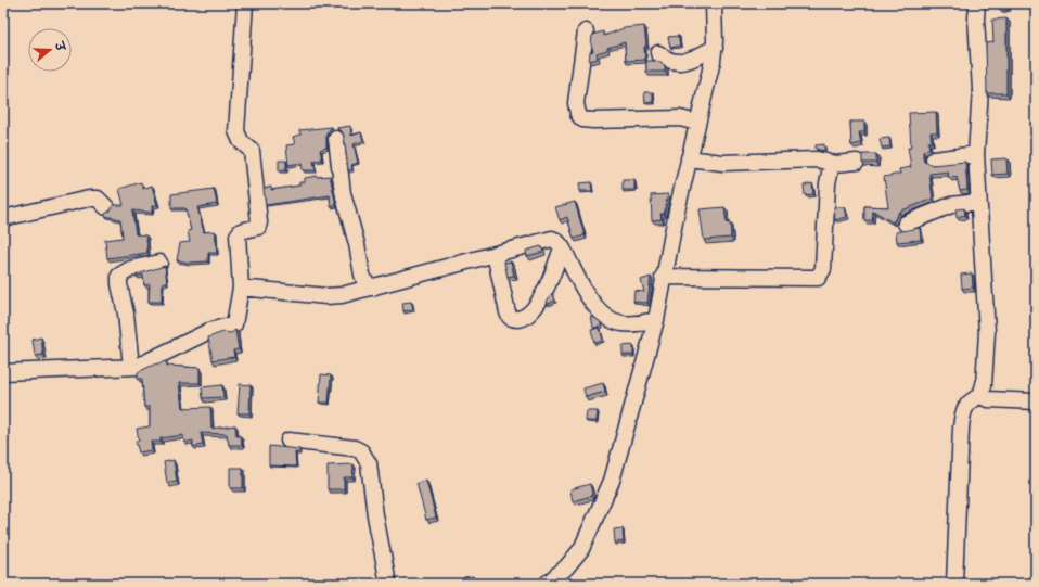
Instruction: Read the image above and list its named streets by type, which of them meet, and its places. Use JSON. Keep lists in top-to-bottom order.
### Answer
{
  "north": "right"
}
